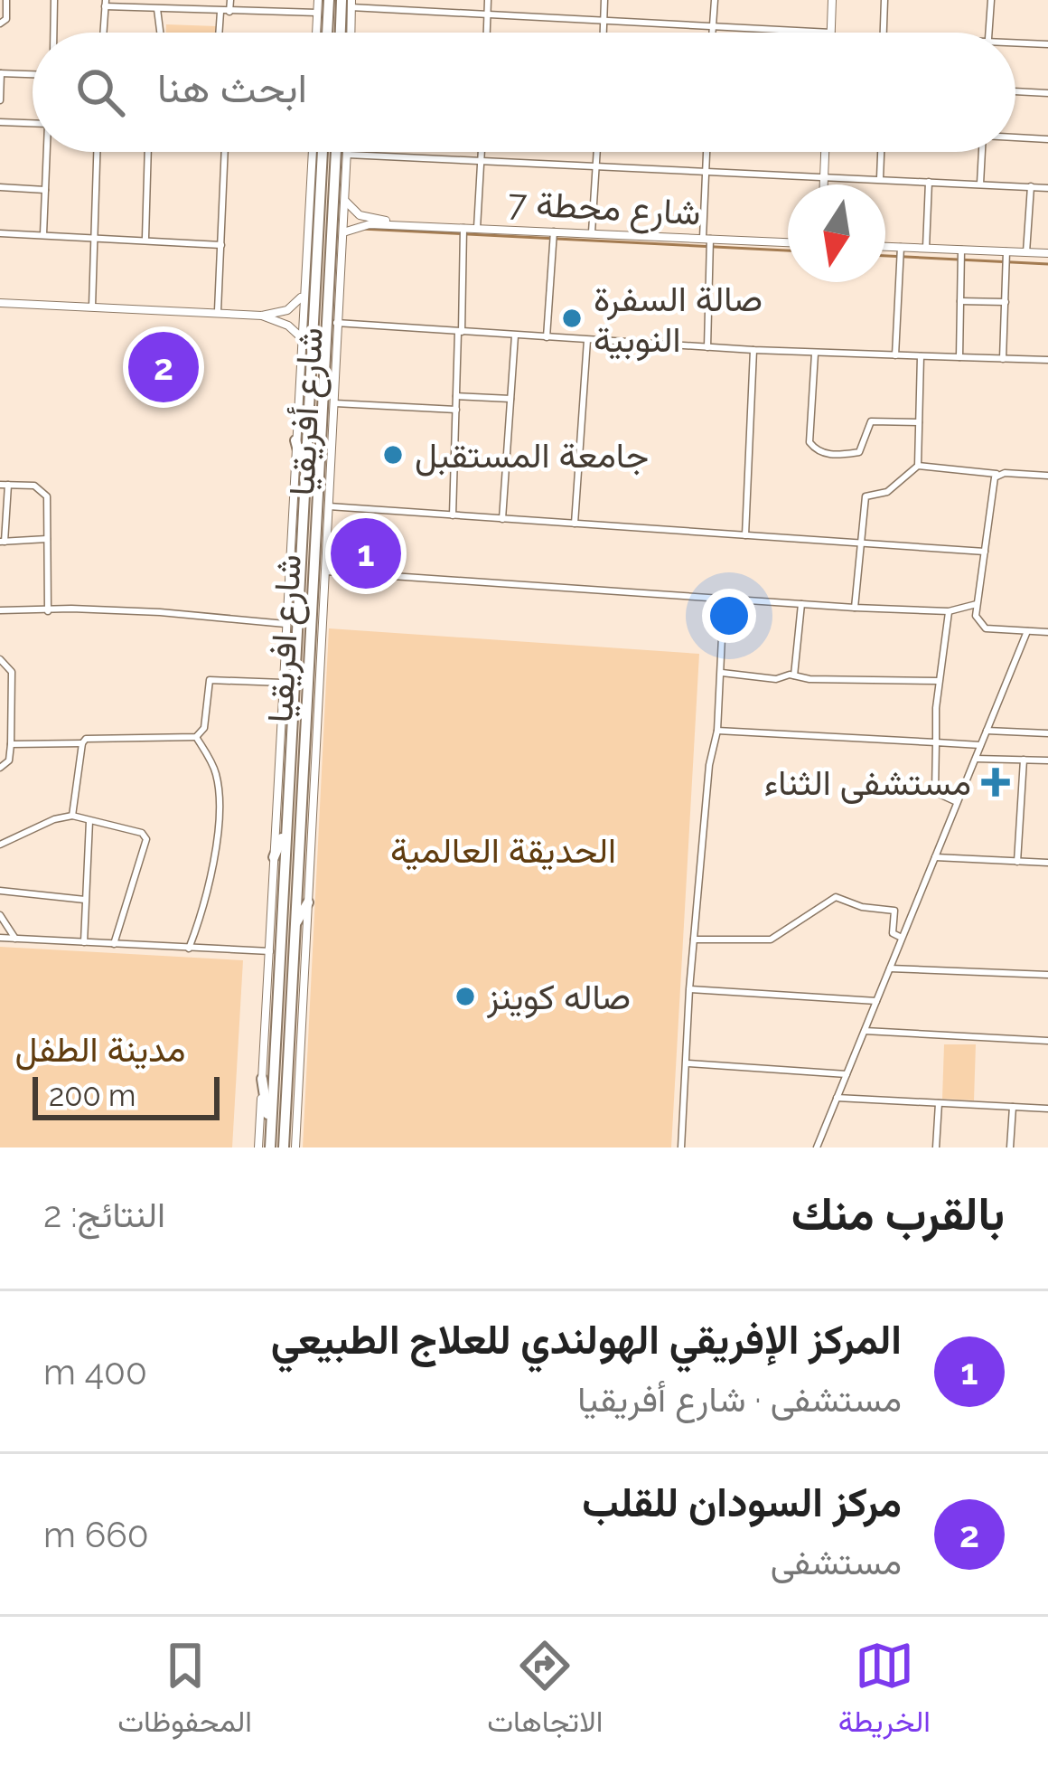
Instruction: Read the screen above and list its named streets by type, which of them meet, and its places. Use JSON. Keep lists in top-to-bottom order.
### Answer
{
  "streets": {
    "highway": ["شارع افريقيا"],
    "street": ["شارع محطة 7", "شارع أفريقيا"]
  },
  "crossings": [
    ["شارع أفريقيا", "شارع افريقيا"]
  ],
  "parks": ["الحديقة العالمية", "مدينة الطفل"],
  "places": {
    "other": ["صالة السفرة النوبية", "جامعة المستقبل", "صاله كوينز"],
    "health": ["مستشفى الثناء"]
  },
  "scale_bar": "200 m",
  "north": "bottom",
  "page": {
    "search": "ابحث هنا",
    "pins": ["2", "1"],
    "scale": "200 m",
    "heading": ["بالقرب منك", "النتائج: 2"],
    "list": [
      {
        "mark": "1",
        "name": "المركز الإفريقي الهولندي للعلاج الطبيعي",
        "note": "مستشفى · شارع أفريقيا",
        "value": "400 m"
      },
      {
        "mark": "2",
        "name": "مركز السودان للقلب",
        "note": "مستشفى",
        "value": "660 m"
      }
    ],
    "nav": ["الخريطة", "الاتجاهات", "المحفوظات"]
  }
}
